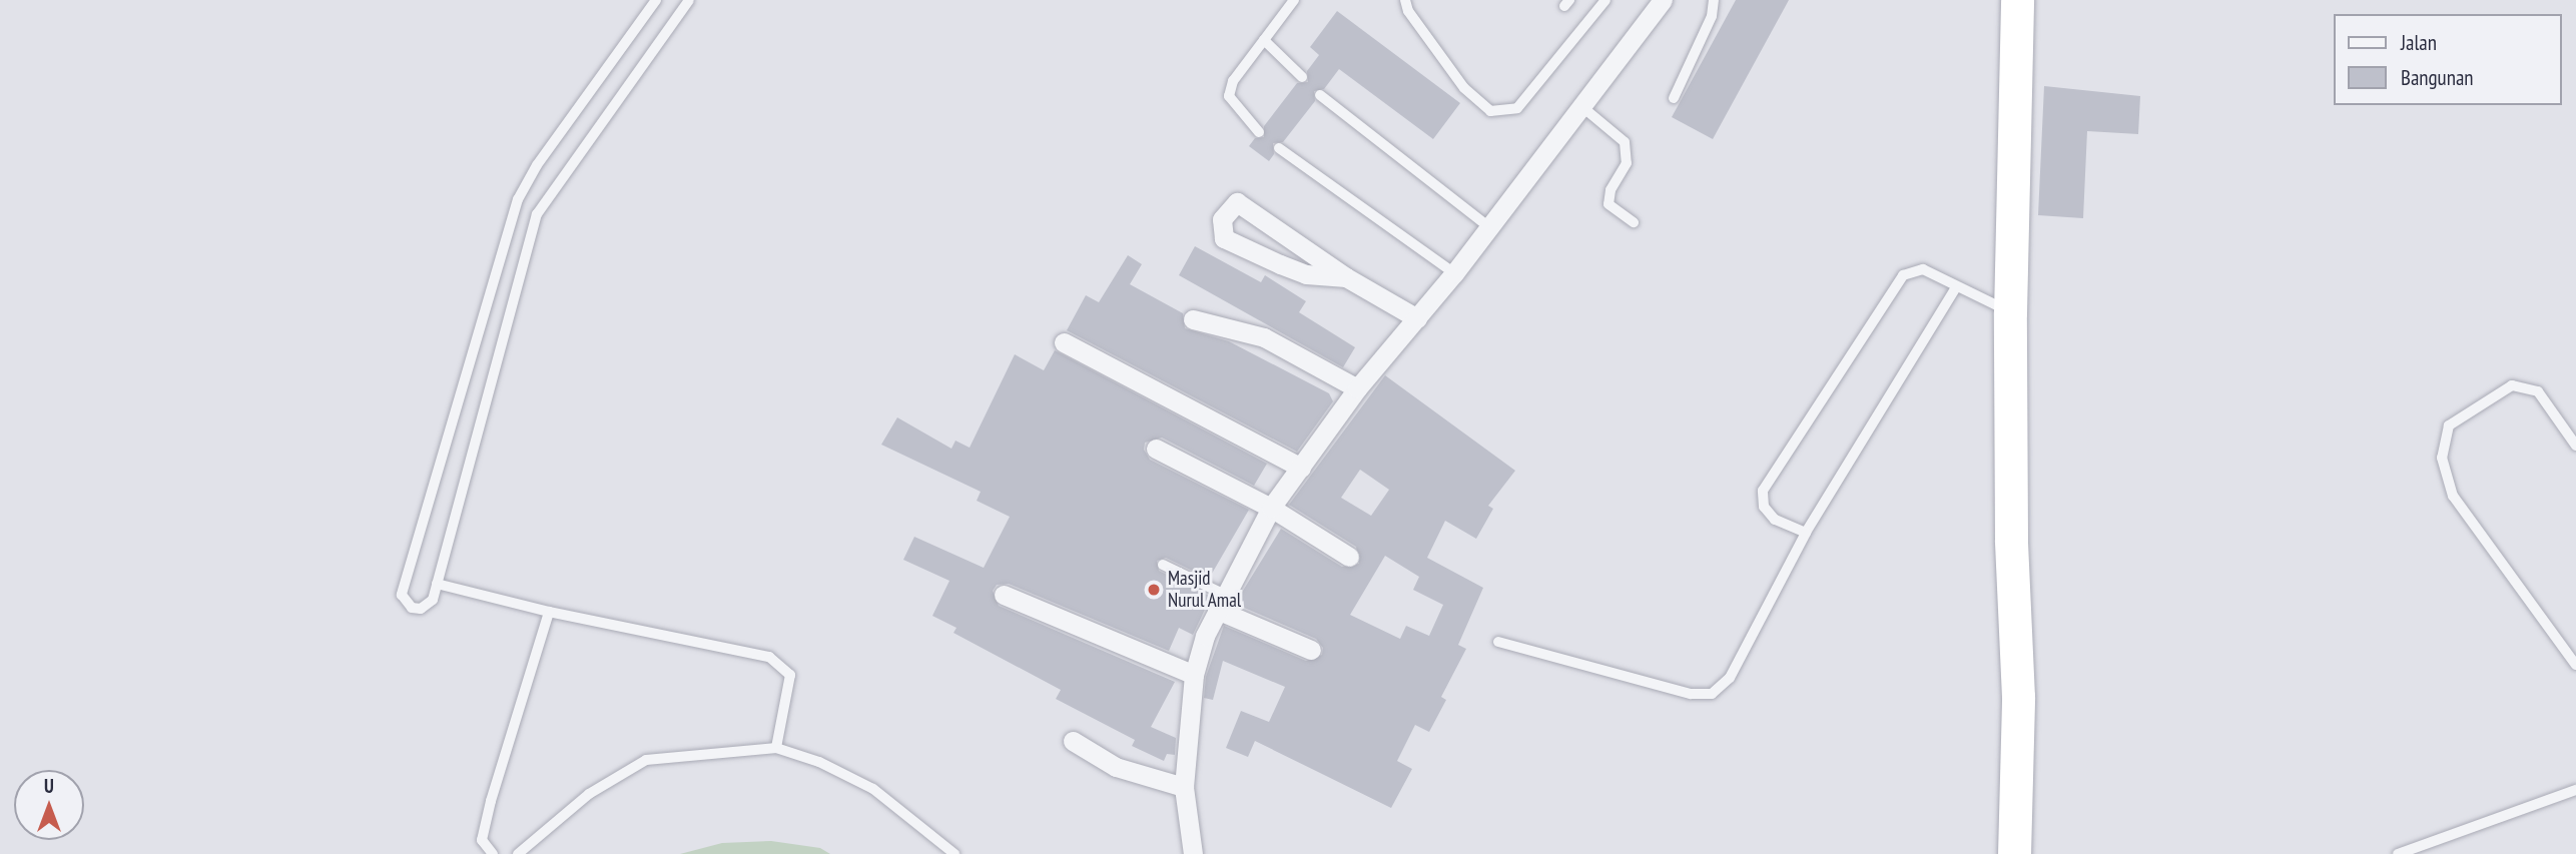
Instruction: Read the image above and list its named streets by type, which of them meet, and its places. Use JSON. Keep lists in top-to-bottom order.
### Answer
{
  "places": ["Masjid Nurul Amal"],
  "legend": ["Jalan", "Bangunan"],
  "north": "top"
}
